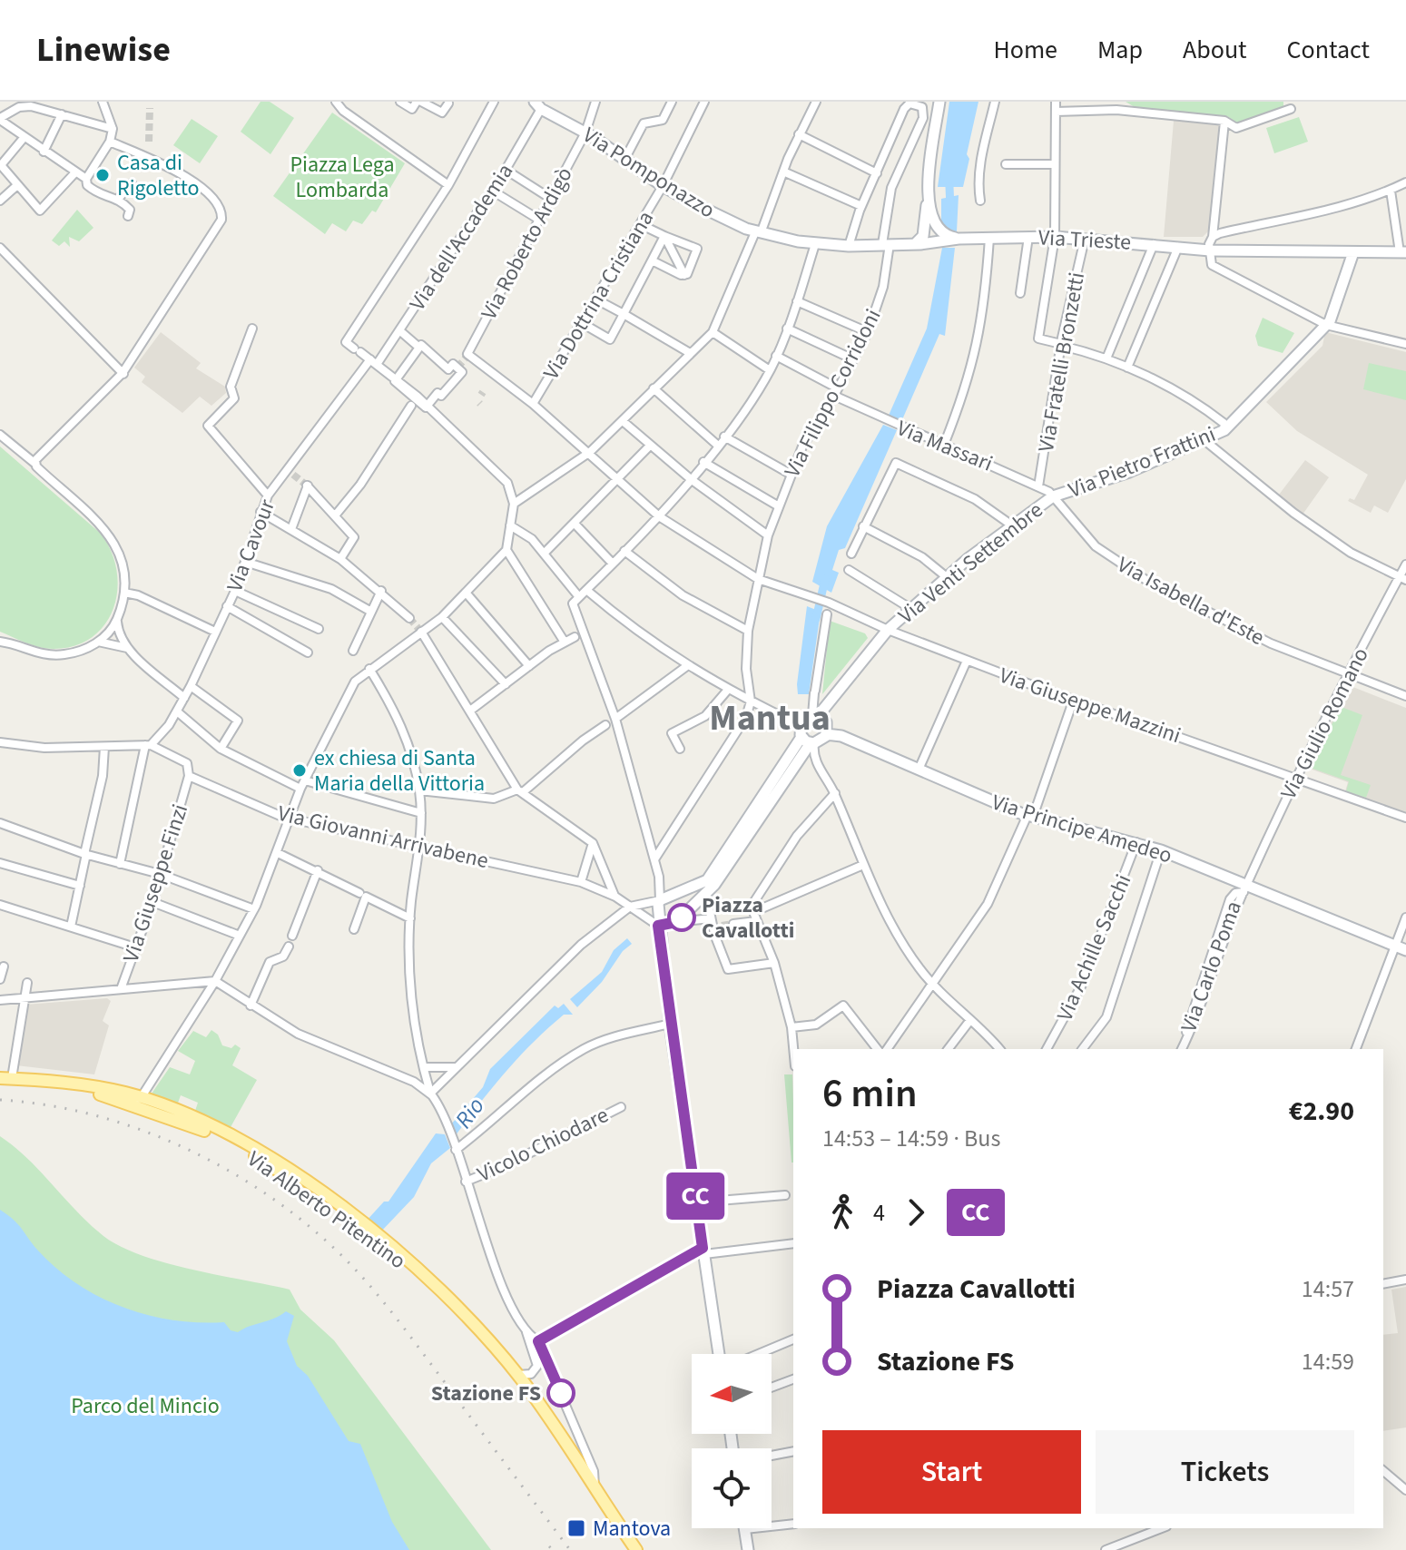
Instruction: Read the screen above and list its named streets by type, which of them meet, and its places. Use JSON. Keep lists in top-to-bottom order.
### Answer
{
  "streets": {
    "main road": ["Via Alberto Pitentino"],
    "street": [
      "Via Pomponazzo",
      "Via dell'Accademia",
      "Via Trieste",
      "Via Roberto Ardigò",
      "Via Dottrina Cristiana",
      "Via Fratelli Bronzetti",
      "Via Filippo Corridoni",
      "Via Massari",
      "Via Pietro Frattini",
      "Via Cavour",
      "Via Venti Settembre",
      "Via Isabella d'Este",
      "Via Giuseppe Mazzini",
      "Via Giulio Romano",
      "Via Principe Amedeo",
      "Via Giovanni Arrivabene",
      "Via Giuseppe Finzi",
      "Via Achille Sacchi",
      "Via Carlo Poma",
      "Vicolo Chiodare"
    ]
  },
  "crossings": [
    ["Via Pomponazzo", "Via dell'Accademia"],
    ["Via Pomponazzo", "Via Trieste"],
    ["Via Pomponazzo", "Via Roberto Ardigò"],
    ["Via Pomponazzo", "Via Dottrina Cristiana"],
    ["Via Pomponazzo", "Via Filippo Corridoni"],
    ["Via dell'Accademia", "Via Cavour"],
    ["Via Trieste", "Via Fratelli Bronzetti"],
    ["Via Trieste", "Via Pietro Frattini"],
    ["Via Roberto Ardigò", "Via Giuseppe Mazzini"],
    ["Via Dottrina Cristiana", "Via Giuseppe Mazzini"],
    ["Via Fratelli Bronzetti", "Via Massari"],
    ["Via Filippo Corridoni", "Via Massari"],
    ["Via Filippo Corridoni", "Via Giuseppe Mazzini"],
    ["Via Massari", "Via Pietro Frattini"],
    ["Via Massari", "Via Venti Settembre"],
    ["Via Massari", "Via Isabella d'Este"],
    ["Via Pietro Frattini", "Via Venti Settembre"],
    ["Via Pietro Frattini", "Via Isabella d'Este"],
    ["Via Cavour", "Via Giovanni Arrivabene"],
    ["Via Venti Settembre", "Via Isabella d'Este"],
    ["Via Venti Settembre", "Via Giuseppe Mazzini"],
    ["Via Venti Settembre", "Via Principe Amedeo"],
    ["Via Isabella d'Este", "Via Giulio Romano"],
    ["Via Giuseppe Mazzini", "Via Giulio Romano"],
    ["Via Giulio Romano", "Via Principe Amedeo"],
    ["Via Giulio Romano", "Via Carlo Poma"],
    ["Via Principe Amedeo", "Via Achille Sacchi"],
    ["Via Principe Amedeo", "Via Carlo Poma"],
    ["Via Giovanni Arrivabene", "Via Giuseppe Finzi"]
  ],
  "districts": ["Mantua"],
  "water": ["Rio"],
  "parks": ["Piazza Lega Lombarda", "Parco del Mincio"],
  "places": {
    "other": [
      "Casa di Rigoletto",
      "ex chiesa di Santa Maria della Vittoria",
      "Piazza Cavallotti",
      "Stazione FS"
    ],
    "transit": ["Mantova"]
  },
  "lines": ["bus line CC"],
  "north": "left",
  "page": {
    "header": "Linewise",
    "nav": [
      "Home",
      "Map",
      "About",
      "Contact"
    ],
    "on_map": "CC",
    "heading": ["6 min", "14:53 – 14:59 · Bus", "€2.90"],
    "legs": ["4", "CC"],
    "list": [
      {
        "name": "Piazza Cavallotti",
        "value": "14:57"
      },
      {
        "name": "Stazione FS",
        "value": "14:59"
      }
    ],
    "buttons": ["Start", "Tickets"]
  }
}
